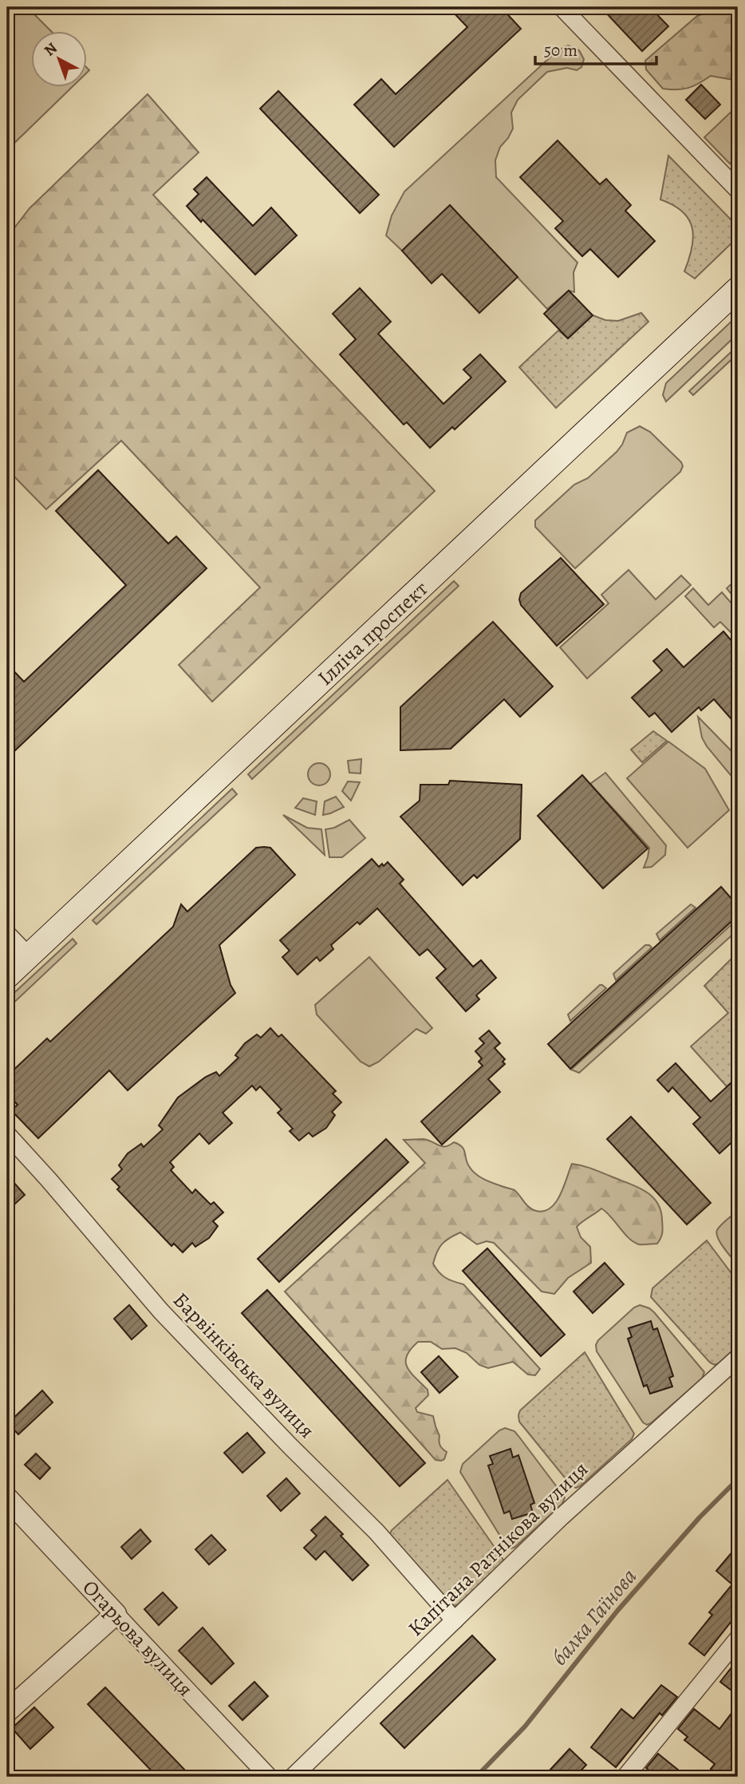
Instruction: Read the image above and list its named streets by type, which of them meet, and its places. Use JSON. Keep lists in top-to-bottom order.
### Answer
{
  "streets": {
    "main road": ["Ілліча проспект"],
    "street": ["Барвінківська вулиця", "Капітана Ратнікова вулиця", "Огарьова вулиця"]
  },
  "crossings": [
    ["Барвінківська вулиця", "Капітана Ратнікова вулиця"]
  ],
  "water": ["балка Гаїнова"],
  "scale_bar": "50 m",
  "north": "top left"
}
